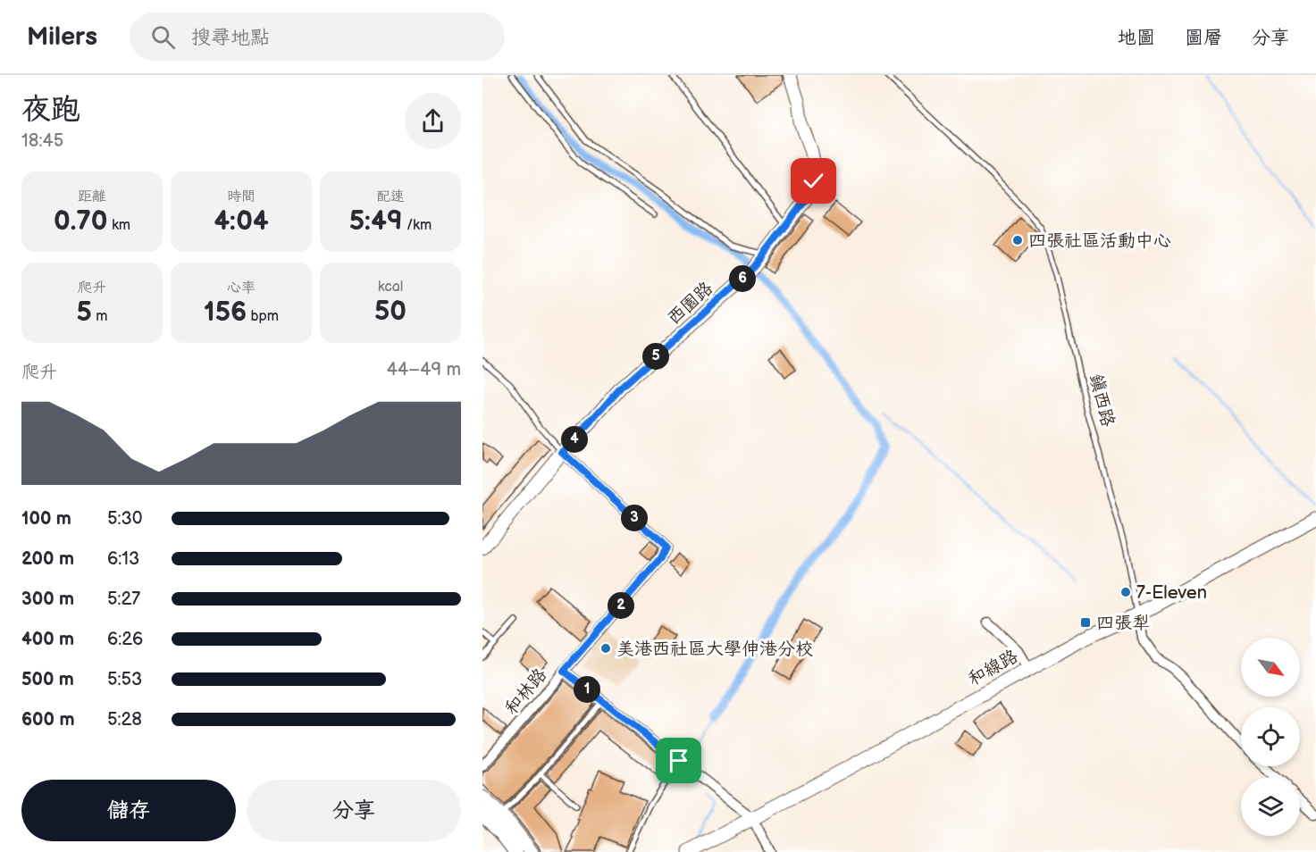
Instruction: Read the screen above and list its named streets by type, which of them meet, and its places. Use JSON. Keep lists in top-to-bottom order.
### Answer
{
  "streets": {
    "main road": ["和線路"],
    "street": ["西園路", "鎮西路", "和林路"]
  },
  "crossings": [
    ["西園路", "和林路"],
    ["鎮西路", "和線路"]
  ],
  "places": {
    "other": ["四張社區活動中心", "7-Eleven", "美港西社區大學伸港分校"],
    "transit": ["四張犁"]
  },
  "north": "bottom right",
  "page": {
    "header": "Milers",
    "search": "搜尋地點",
    "nav": ["地圖", "圖層", "分享"],
    "heading": ["夜跑", "18:45"],
    "stats": [
      ["距離", "0.70 km"],
      ["時間", "4:04"],
      ["配速", "5:49 /km"],
      ["爬升", "5 m"],
      ["心率", "156 bpm"],
      ["kcal", "50"]
    ],
    "pins": [
      "6",
      "5",
      "4",
      "3",
      "2",
      "1"
    ],
    "chart": ["爬升", "44–49 m"],
    "list": [
      {
        "name": "100 m",
        "note": "5:30"
      },
      {
        "name": "200 m",
        "note": "6:13"
      },
      {
        "name": "300 m",
        "note": "5:27"
      },
      {
        "name": "400 m",
        "note": "6:26"
      },
      {
        "name": "500 m",
        "note": "5:53"
      },
      {
        "name": "600 m",
        "note": "5:28"
      }
    ],
    "buttons": ["儲存", "分享"]
  }
}
